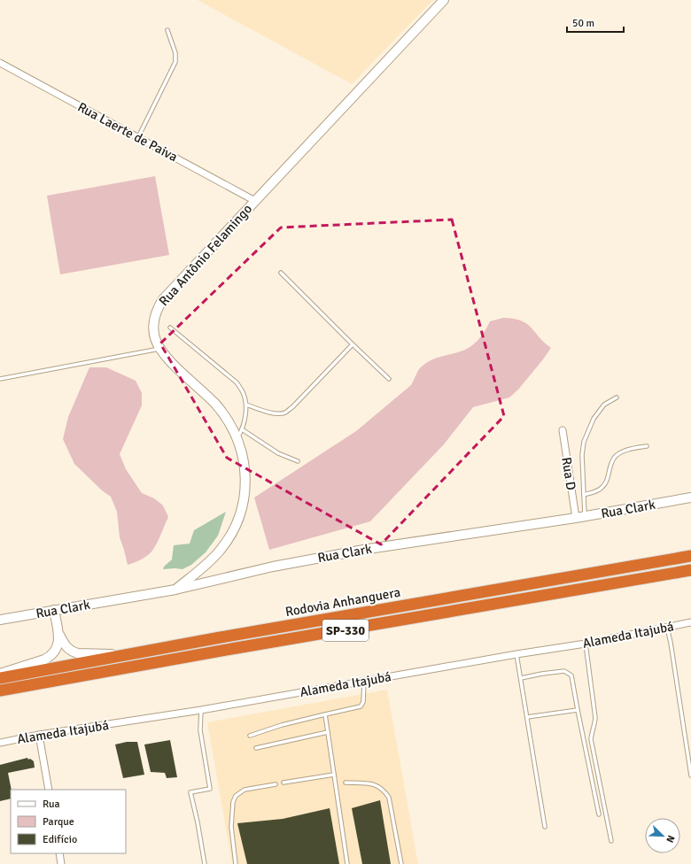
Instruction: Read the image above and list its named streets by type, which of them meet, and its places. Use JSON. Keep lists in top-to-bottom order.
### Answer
{
  "streets": {
    "highway": ["Rodovia Anhanguera", "SP-330"],
    "main road": ["Rua Antônio Felamingo", "Rua Clark"],
    "street": ["Rua Laerte de Paiva", "Rua D", "Alameda Itajubá"]
  },
  "crossings": [
    ["Rua Laerte de Paiva", "Rua Antônio Felamingo"],
    ["Rua Antônio Felamingo", "Rua Clark"],
    ["Rua D", "Rua Clark"]
  ],
  "legend": ["Rua", "Parque", "Edifício"],
  "scale_bar": "50 m",
  "north": "bottom right"
}
